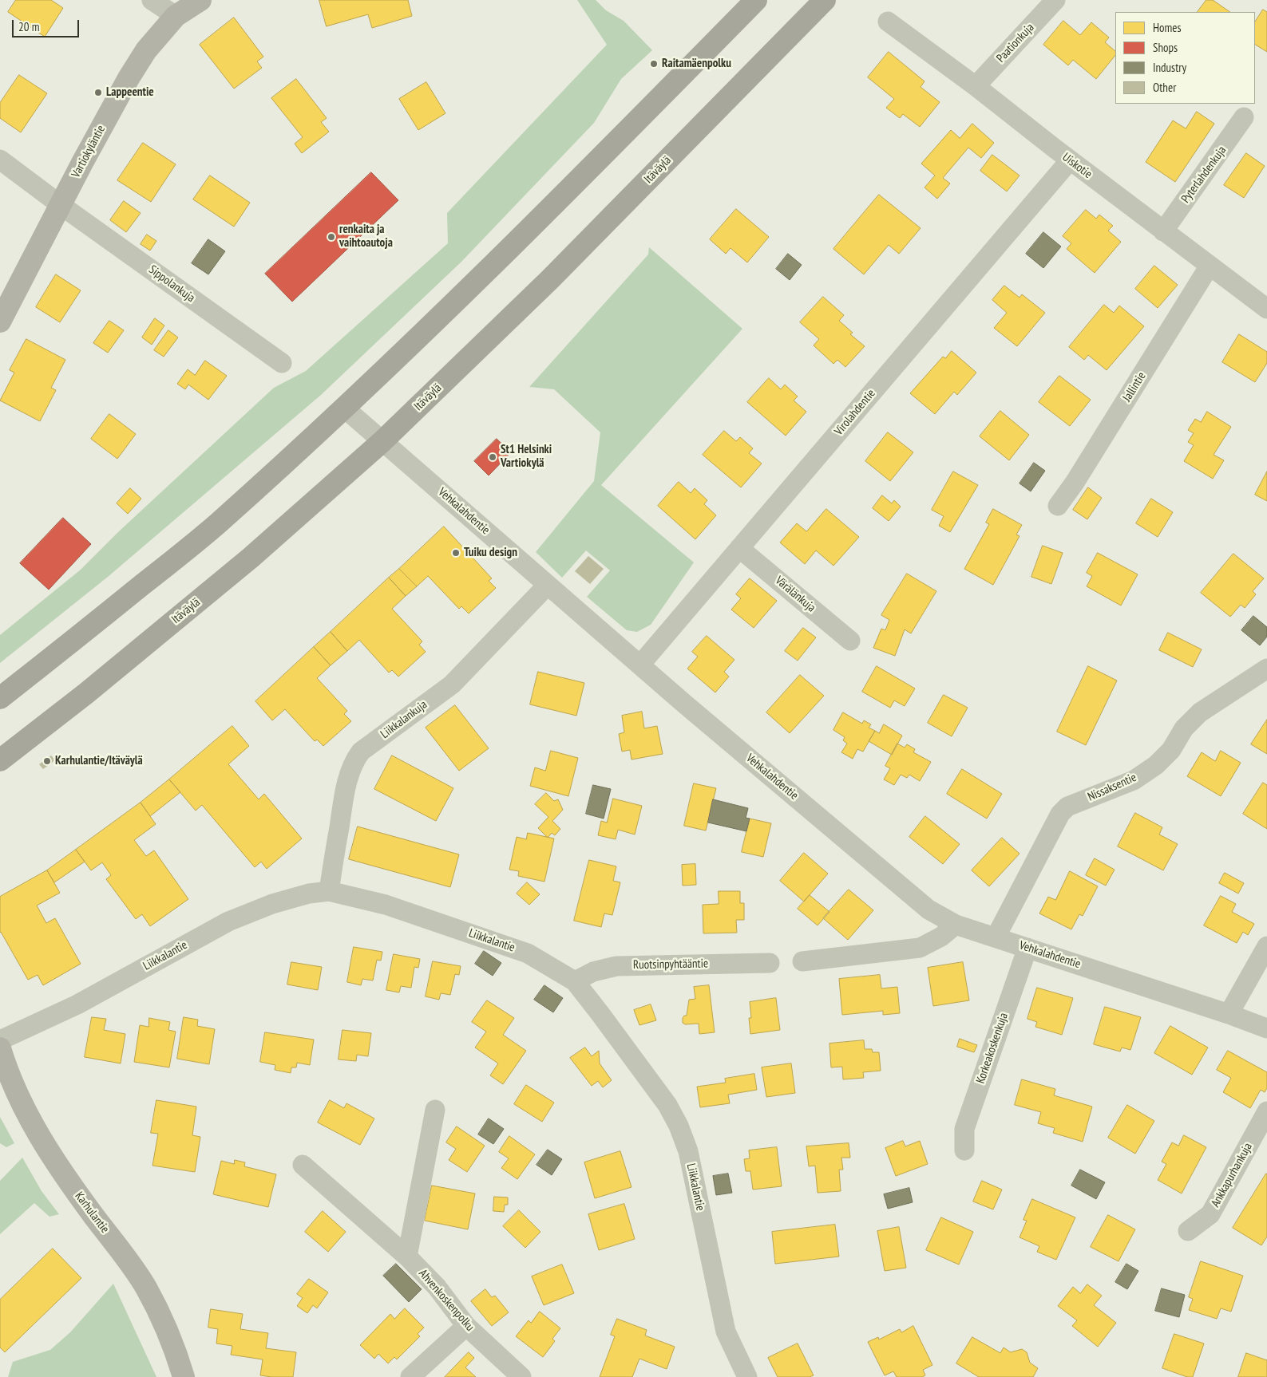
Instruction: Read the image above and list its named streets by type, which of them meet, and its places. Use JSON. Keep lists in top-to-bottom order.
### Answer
{
  "streets": {
    "main road": ["Itäväylä"],
    "street": [
      "Paationkuja",
      "Vartiokyläntie",
      "Uiskotie",
      "Pyterlahdenkuja",
      "Sippolankuja",
      "Jallintie",
      "Virolahdentie",
      "Vehkalahdentie",
      "Värälänkuja",
      "Liikkalankuja",
      "Nissaksentie",
      "Liikkalantie",
      "Ruotsinpyhtääntie",
      "Korkeakoskenkuja",
      "Ankkapurhankuja",
      "Karhulantie",
      "Ahvenkoskenpolku"
    ]
  },
  "crossings": [
    ["Paationkuja", "Uiskotie"],
    ["Vartiokyläntie", "Sippolankuja"],
    ["Uiskotie", "Pyterlahdenkuja"],
    ["Uiskotie", "Jallintie"],
    ["Uiskotie", "Virolahdentie"],
    ["Itäväylä", "Vehkalahdentie"],
    ["Virolahdentie", "Vehkalahdentie"],
    ["Virolahdentie", "Värälänkuja"],
    ["Vehkalahdentie", "Liikkalankuja"],
    ["Vehkalahdentie", "Nissaksentie"],
    ["Vehkalahdentie", "Korkeakoskenkuja"],
    ["Liikkalankuja", "Liikkalantie"],
    ["Liikkalantie", "Ruotsinpyhtääntie"]
  ],
  "places": [
    "Raitamäenpolku",
    "Lappeentie",
    "renkaita ja vaihtoautoja",
    "St1 Helsinki Vartiokylä",
    "Tuiku design",
    "Karhulantie/Itäväylä"
  ],
  "legend": [
    "Homes",
    "Shops",
    "Industry",
    "Other"
  ],
  "scale_bar": "20 m"
}
